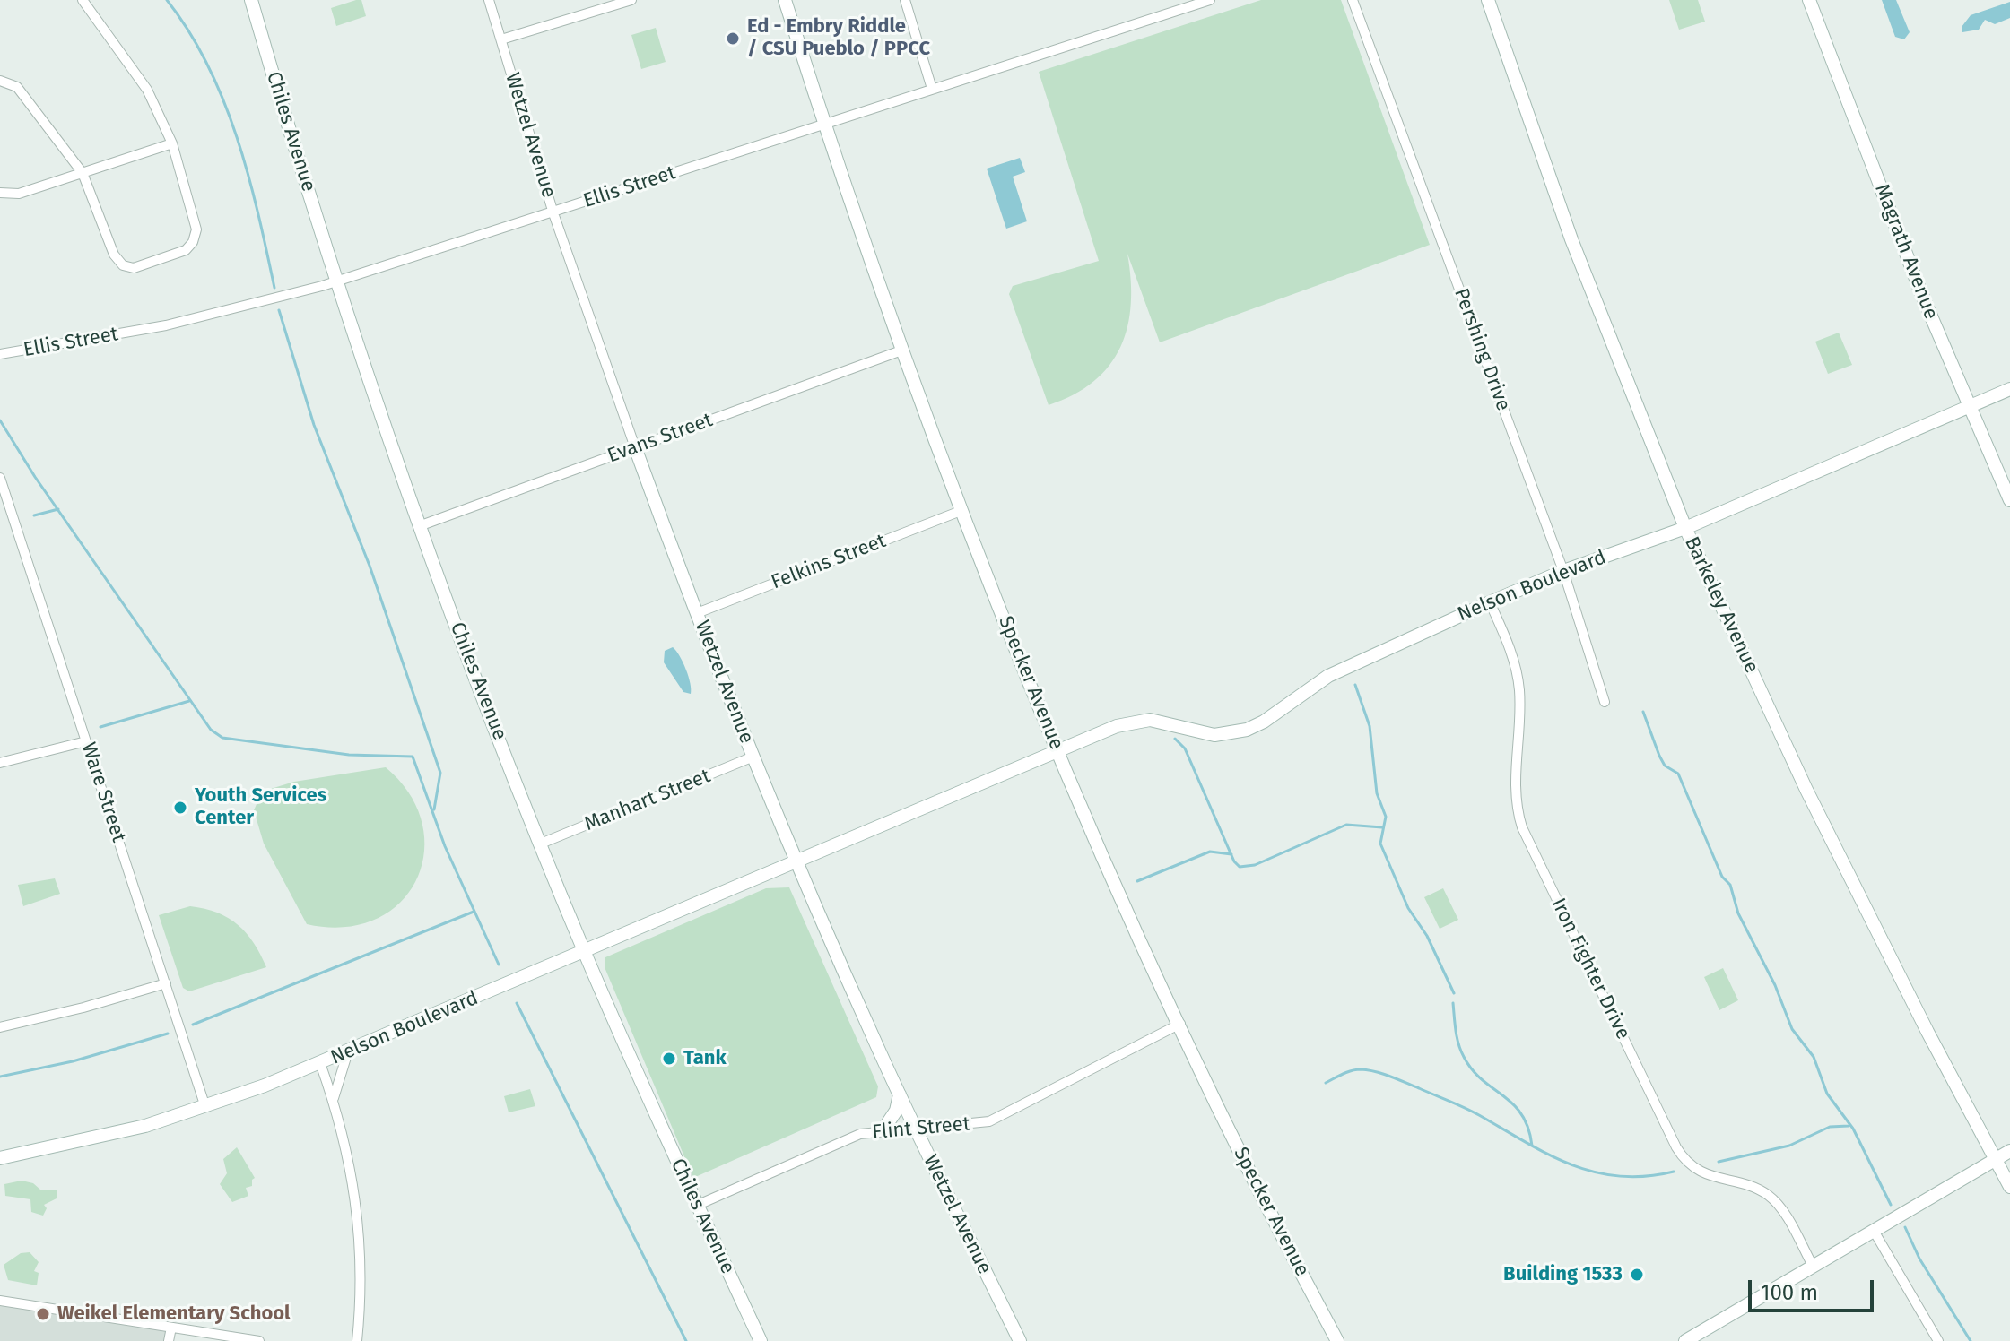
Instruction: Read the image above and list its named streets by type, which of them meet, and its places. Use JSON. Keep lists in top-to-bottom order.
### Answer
{
  "streets": {
    "street": [
      "Chiles Avenue",
      "Wetzel Avenue",
      "Ellis Street",
      "Magrath Avenue",
      "Pershing Drive",
      "Evans Street",
      "Felkins Street",
      "Nelson Boulevard",
      "Barkeley Avenue",
      "Specker Avenue",
      "Ware Street",
      "Manhart Street",
      "Iron Fighter Drive",
      "Flint Street"
    ]
  },
  "crossings": [
    ["Chiles Avenue", "Ellis Street"],
    ["Chiles Avenue", "Evans Street"],
    ["Chiles Avenue", "Nelson Boulevard"],
    ["Chiles Avenue", "Manhart Street"],
    ["Chiles Avenue", "Flint Street"],
    ["Wetzel Avenue", "Ellis Street"],
    ["Wetzel Avenue", "Evans Street"],
    ["Wetzel Avenue", "Felkins Street"],
    ["Wetzel Avenue", "Nelson Boulevard"],
    ["Wetzel Avenue", "Manhart Street"],
    ["Wetzel Avenue", "Flint Street"],
    ["Ellis Street", "Specker Avenue"],
    ["Magrath Avenue", "Nelson Boulevard"],
    ["Pershing Drive", "Nelson Boulevard"],
    ["Evans Street", "Specker Avenue"],
    ["Felkins Street", "Specker Avenue"],
    ["Nelson Boulevard", "Barkeley Avenue"],
    ["Nelson Boulevard", "Specker Avenue"],
    ["Nelson Boulevard", "Ware Street"],
    ["Nelson Boulevard", "Iron Fighter Drive"],
    ["Specker Avenue", "Flint Street"]
  ],
  "places": [
    "Ed - Embry Riddle / CSU Pueblo / PPCC",
    "Youth Services Center",
    "Tank",
    "Building 1533",
    "Weikel Elementary School"
  ],
  "scale_bar": "100 m"
}
